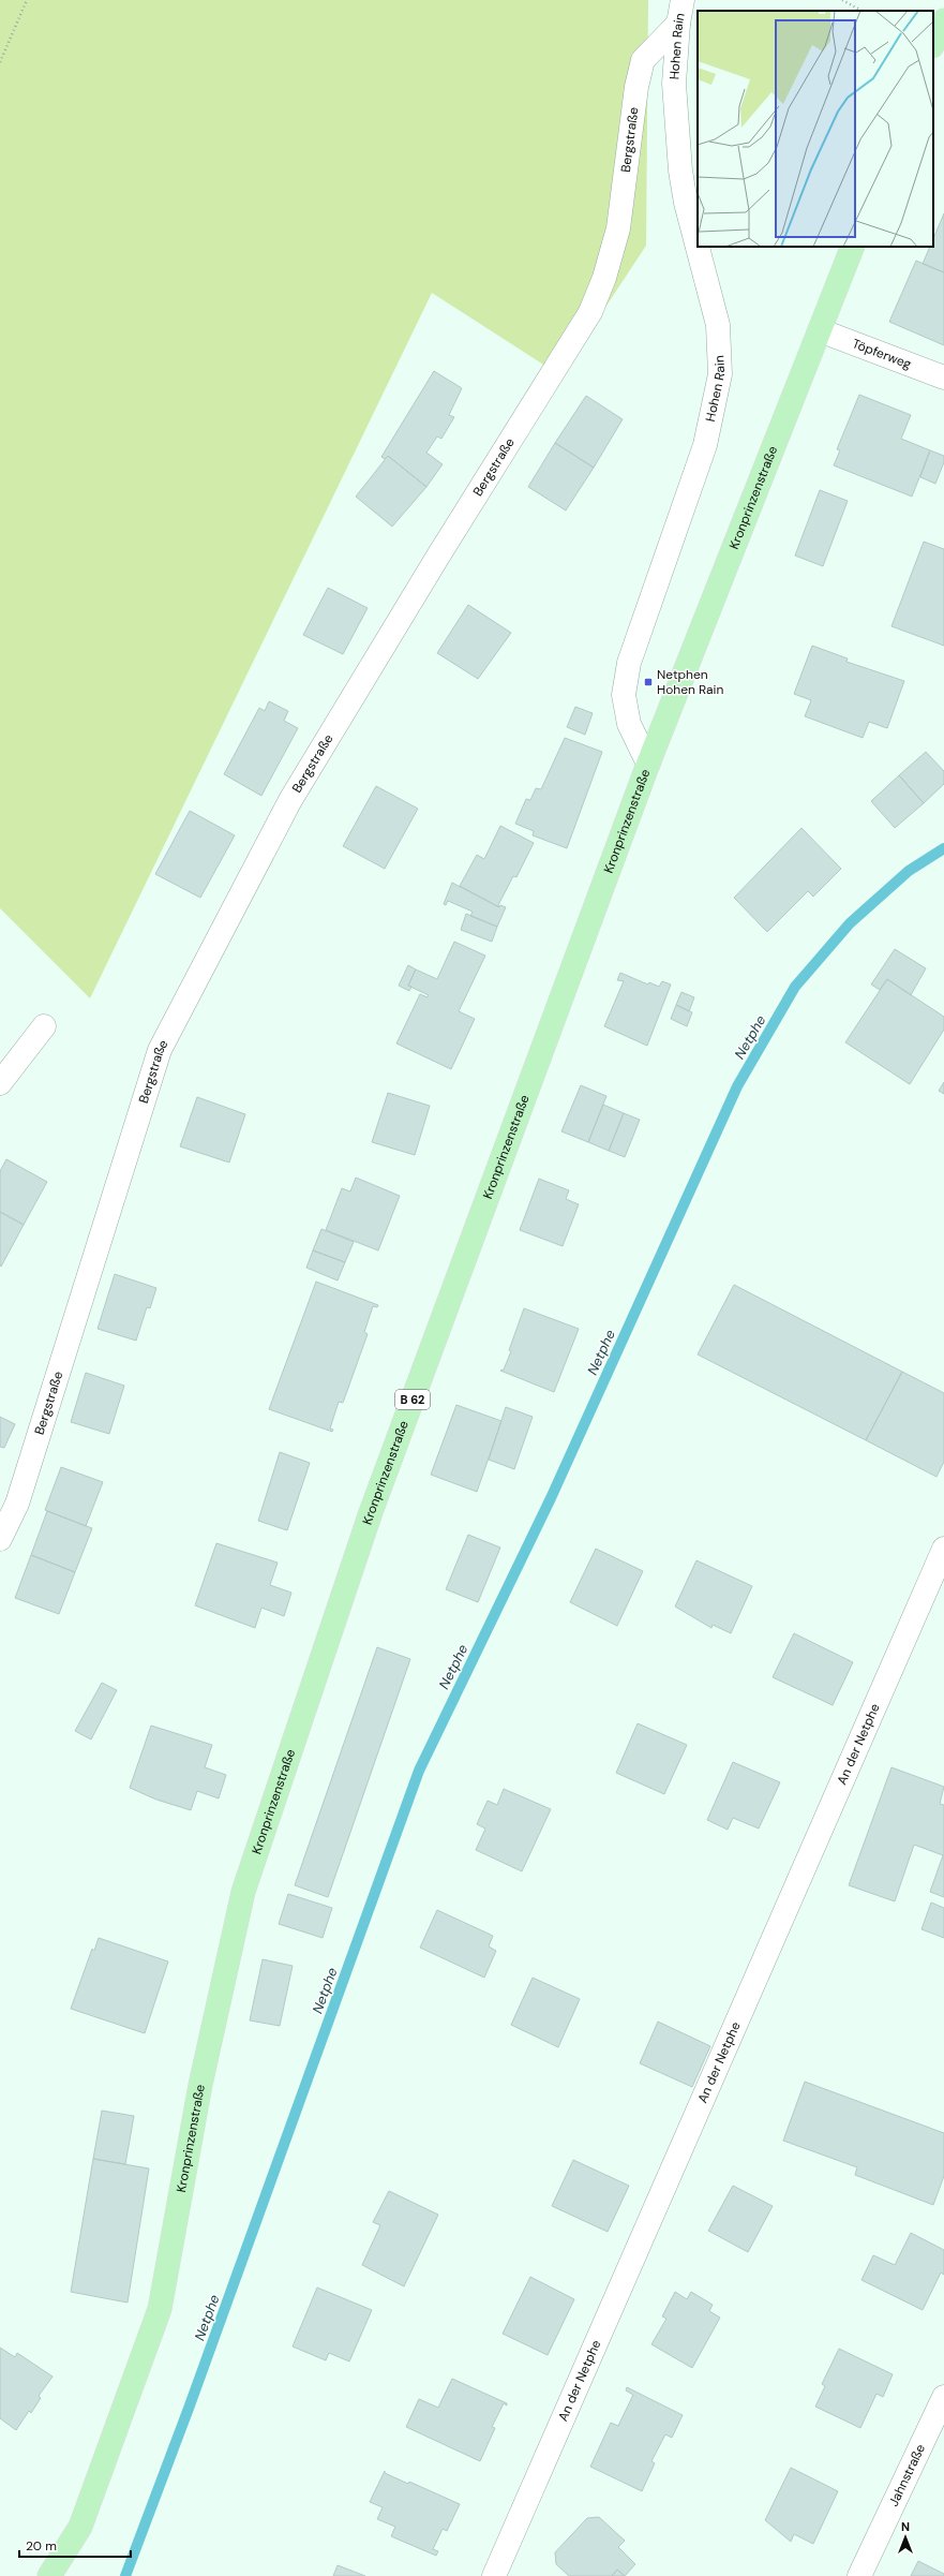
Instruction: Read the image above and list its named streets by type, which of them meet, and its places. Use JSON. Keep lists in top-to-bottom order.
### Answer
{
  "streets": {
    "main road": ["Kronprinzenstraße", "B 62"],
    "street": [
      "Hohen Rain",
      "Bergstraße",
      "Töpferweg",
      "An der Netphe",
      "Jahnstraße"
    ]
  },
  "crossings": [
    ["Hohen Rain", "Bergstraße"],
    ["Hohen Rain", "Kronprinzenstraße"],
    ["Töpferweg", "Kronprinzenstraße"]
  ],
  "water": ["Netphe"],
  "places": {
    "transit": ["Netphen Hohen Rain"]
  },
  "scale_bar": "20 m",
  "north": "top"
}
